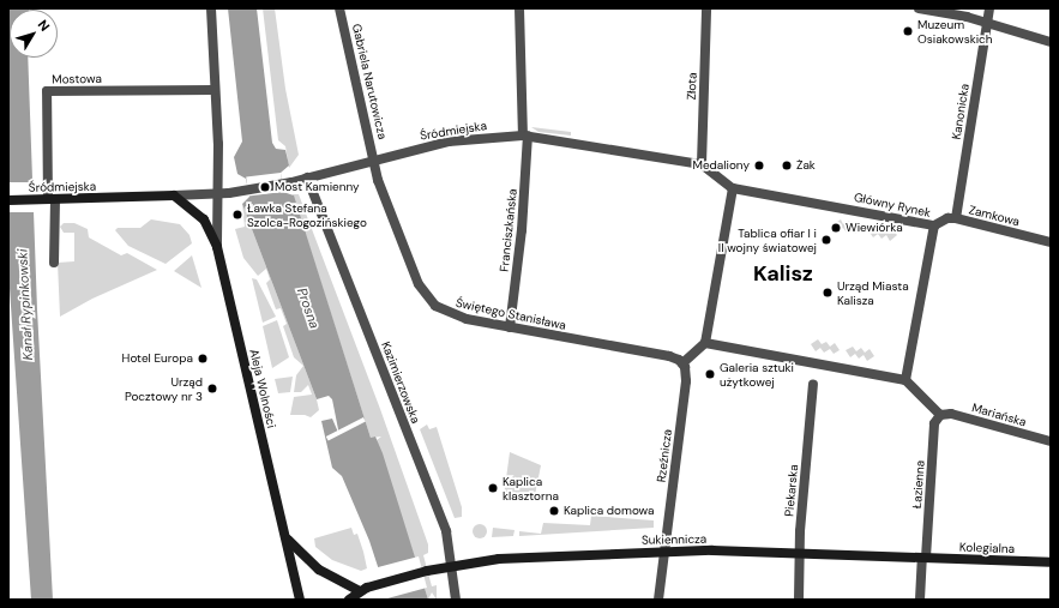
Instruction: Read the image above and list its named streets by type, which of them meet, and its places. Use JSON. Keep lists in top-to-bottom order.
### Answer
{
  "streets": {
    "street": [
      "Mostowa",
      "Gabriela Narutowicza",
      "Złota",
      "Kanonicka",
      "Śródmiejska",
      "Główny Rynek",
      "Zamkowa",
      "Franciszkańska",
      "Świętego Stanisława",
      "Kazimierzowska",
      "Aleja Wolności",
      "Mariańska",
      "Rzeźnicza",
      "Łazienna",
      "Piekarska",
      "Sukiennicza",
      "Kolegialna"
    ]
  },
  "crossings": [
    ["Mostowa", "Śródmiejska"],
    ["Gabriela Narutowicza", "Śródmiejska"],
    ["Gabriela Narutowicza", "Świętego Stanisława"],
    ["Złota", "Śródmiejska"],
    ["Kanonicka", "Zamkowa"],
    ["Śródmiejska", "Główny Rynek"],
    ["Śródmiejska", "Franciszkańska"],
    ["Śródmiejska", "Świętego Stanisława"],
    ["Śródmiejska", "Kazimierzowska"],
    ["Śródmiejska", "Aleja Wolności"],
    ["Główny Rynek", "Zamkowa"],
    ["Franciszkańska", "Świętego Stanisława"],
    ["Świętego Stanisława", "Rzeźnicza"],
    ["Kazimierzowska", "Sukiennicza"],
    ["Aleja Wolności", "Sukiennicza"],
    ["Mariańska", "Łazienna"],
    ["Rzeźnicza", "Sukiennicza"],
    ["Łazienna", "Sukiennicza"],
    ["Łazienna", "Kolegialna"],
    ["Piekarska", "Sukiennicza"],
    ["Sukiennicza", "Kolegialna"]
  ],
  "districts": ["Kalisz"],
  "water": ["Kanał Rypinkowski", "Prosna"],
  "places": [
    "Muzeum Osiakowskich",
    "Medaliony",
    "Żak",
    "Most Kamienny",
    "Ławka Stefana Szolca-Rogozińskiego",
    "Wiewiórka",
    "Tablica ofiar I i II wojny światowej",
    "Urząd Miasta Kalisza",
    "Hotel Europa",
    "Galeria sztuki użytkowej",
    "Urząd Pocztowy nr 3",
    "Kaplica klasztorna",
    "Kaplica domowa"
  ],
  "north": "top right"
}
